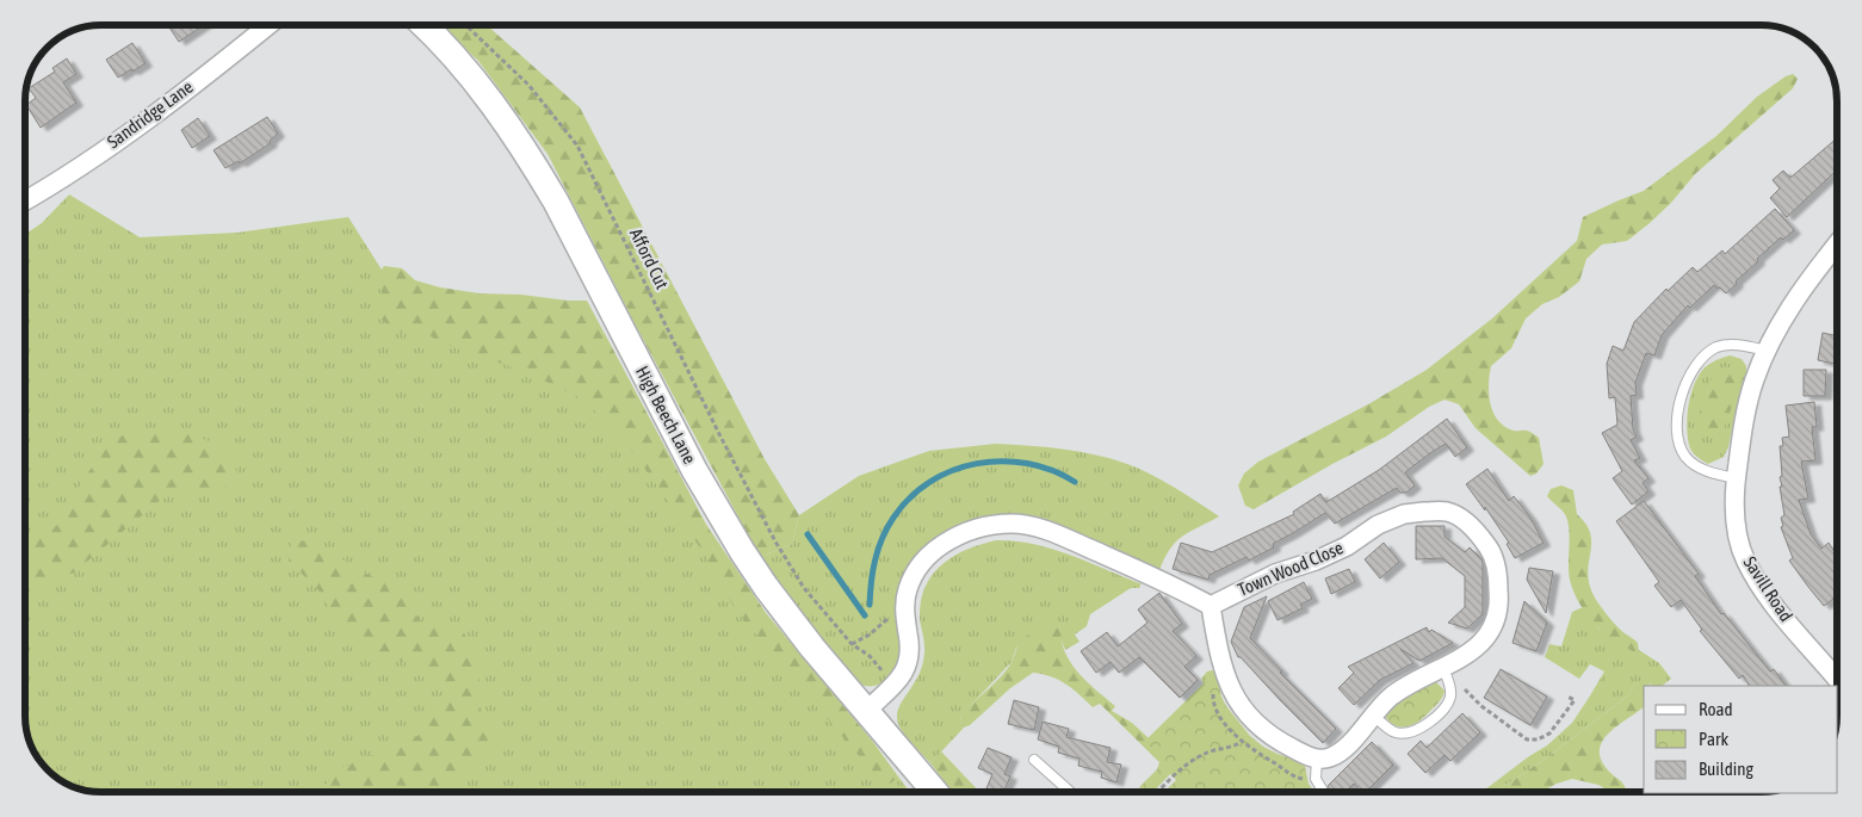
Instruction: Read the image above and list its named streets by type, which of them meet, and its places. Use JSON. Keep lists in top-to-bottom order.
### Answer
{
  "streets": {
    "street": [
      "Sandridge Lane",
      "High Beech Lane",
      "Town Wood Close",
      "Savill Road"
    ],
    "path": ["Afford Cut"]
  },
  "legend": ["Road", "Park", "Building"]
}
